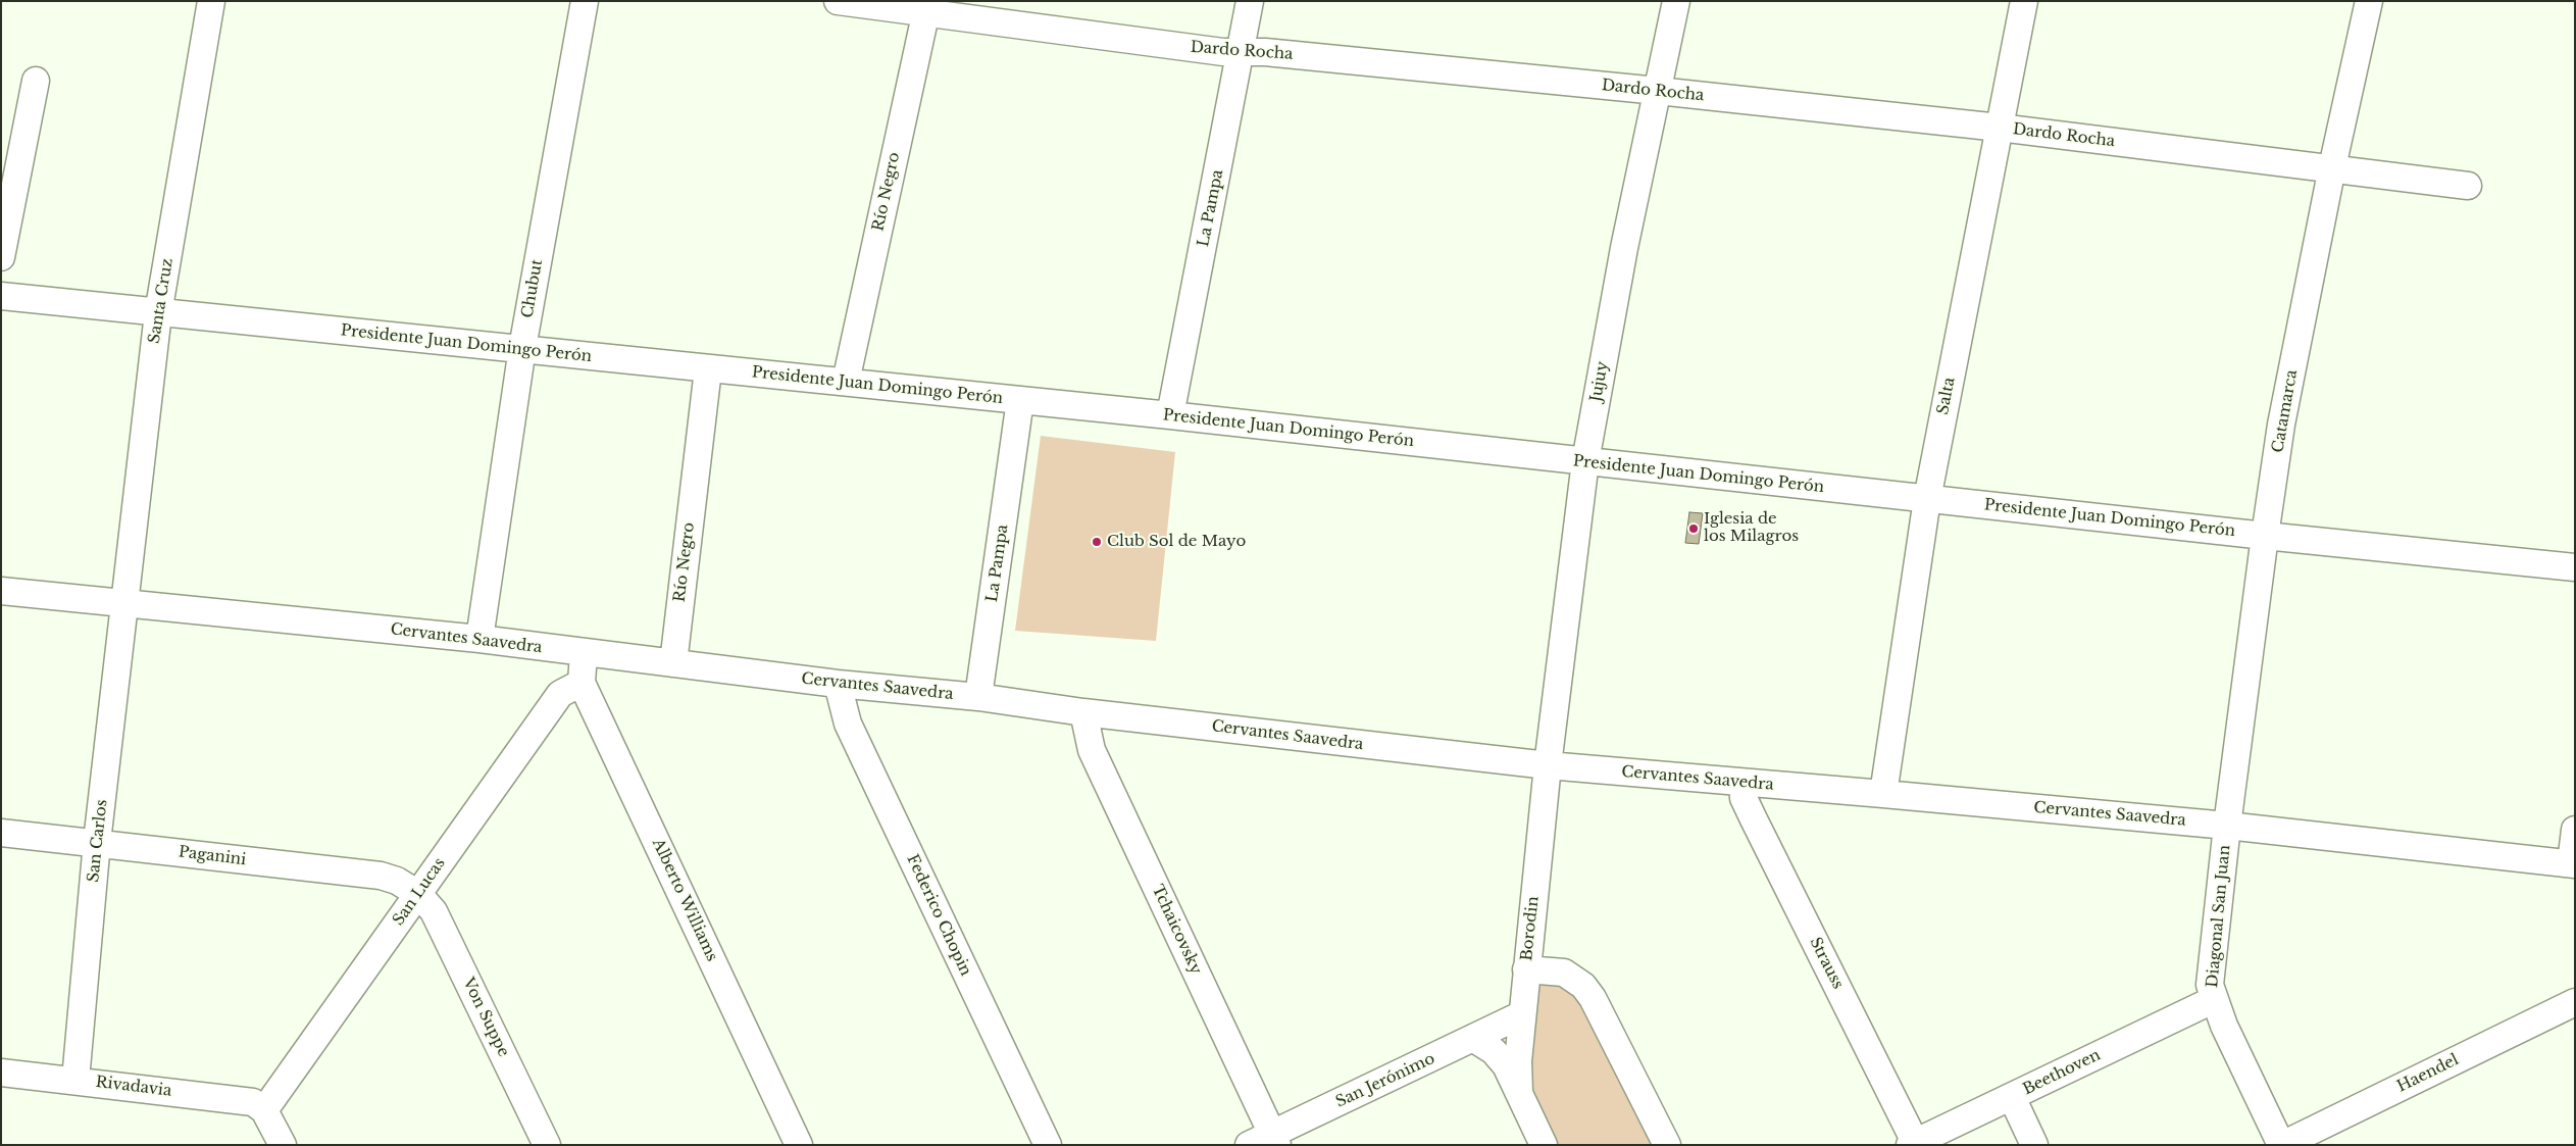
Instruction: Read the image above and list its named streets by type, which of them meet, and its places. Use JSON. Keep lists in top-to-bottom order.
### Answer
{
  "streets": {
    "street": [
      "Dardo Rocha",
      "Río Negro",
      "La Pampa",
      "Chubut",
      "Santa Cruz",
      "Presidente Juan Domingo Perón",
      "Jujuy",
      "Salta",
      "Catamarca",
      "Cervantes Saavedra",
      "San Carlos",
      "Paganini",
      "San Lucas",
      "Alberto Williams",
      "Federico Chopin",
      "Diagonal San Juan",
      "Borodin",
      "Tchaicovsky",
      "Strauss",
      "Von Suppe",
      "Beethoven",
      "Haendel",
      "San Jerónimo",
      "Rivadavia"
    ]
  },
  "crossings": [
    ["Dardo Rocha", "Río Negro"],
    ["Dardo Rocha", "La Pampa"],
    ["Dardo Rocha", "Jujuy"],
    ["Dardo Rocha", "Salta"],
    ["Dardo Rocha", "Catamarca"],
    ["Río Negro", "Presidente Juan Domingo Perón"],
    ["Río Negro", "Cervantes Saavedra"],
    ["La Pampa", "Presidente Juan Domingo Perón"],
    ["La Pampa", "Cervantes Saavedra"],
    ["Chubut", "Presidente Juan Domingo Perón"],
    ["Chubut", "Cervantes Saavedra"],
    ["Santa Cruz", "Presidente Juan Domingo Perón"],
    ["Santa Cruz", "Cervantes Saavedra"],
    ["Santa Cruz", "San Carlos"],
    ["Presidente Juan Domingo Perón", "Jujuy"],
    ["Presidente Juan Domingo Perón", "Salta"],
    ["Presidente Juan Domingo Perón", "Catamarca"],
    ["Jujuy", "Cervantes Saavedra"],
    ["Jujuy", "Borodin"],
    ["Salta", "Cervantes Saavedra"],
    ["Catamarca", "Cervantes Saavedra"],
    ["Catamarca", "Diagonal San Juan"],
    ["Cervantes Saavedra", "San Carlos"],
    ["Cervantes Saavedra", "Alberto Williams"],
    ["Cervantes Saavedra", "Federico Chopin"],
    ["Cervantes Saavedra", "Diagonal San Juan"],
    ["Cervantes Saavedra", "Borodin"],
    ["Cervantes Saavedra", "Tchaicovsky"],
    ["Cervantes Saavedra", "Strauss"],
    ["San Carlos", "Paganini"],
    ["San Carlos", "Rivadavia"],
    ["Paganini", "San Lucas"],
    ["Paganini", "Von Suppe"],
    ["San Lucas", "Alberto Williams"],
    ["San Lucas", "Von Suppe"],
    ["San Lucas", "Rivadavia"],
    ["Diagonal San Juan", "Beethoven"],
    ["Diagonal San Juan", "Haendel"],
    ["Borodin", "San Jerónimo"],
    ["Tchaicovsky", "San Jerónimo"],
    ["Strauss", "Beethoven"]
  ],
  "places": ["Iglesia de los Milagros", "Club Sol de Mayo"]
}
